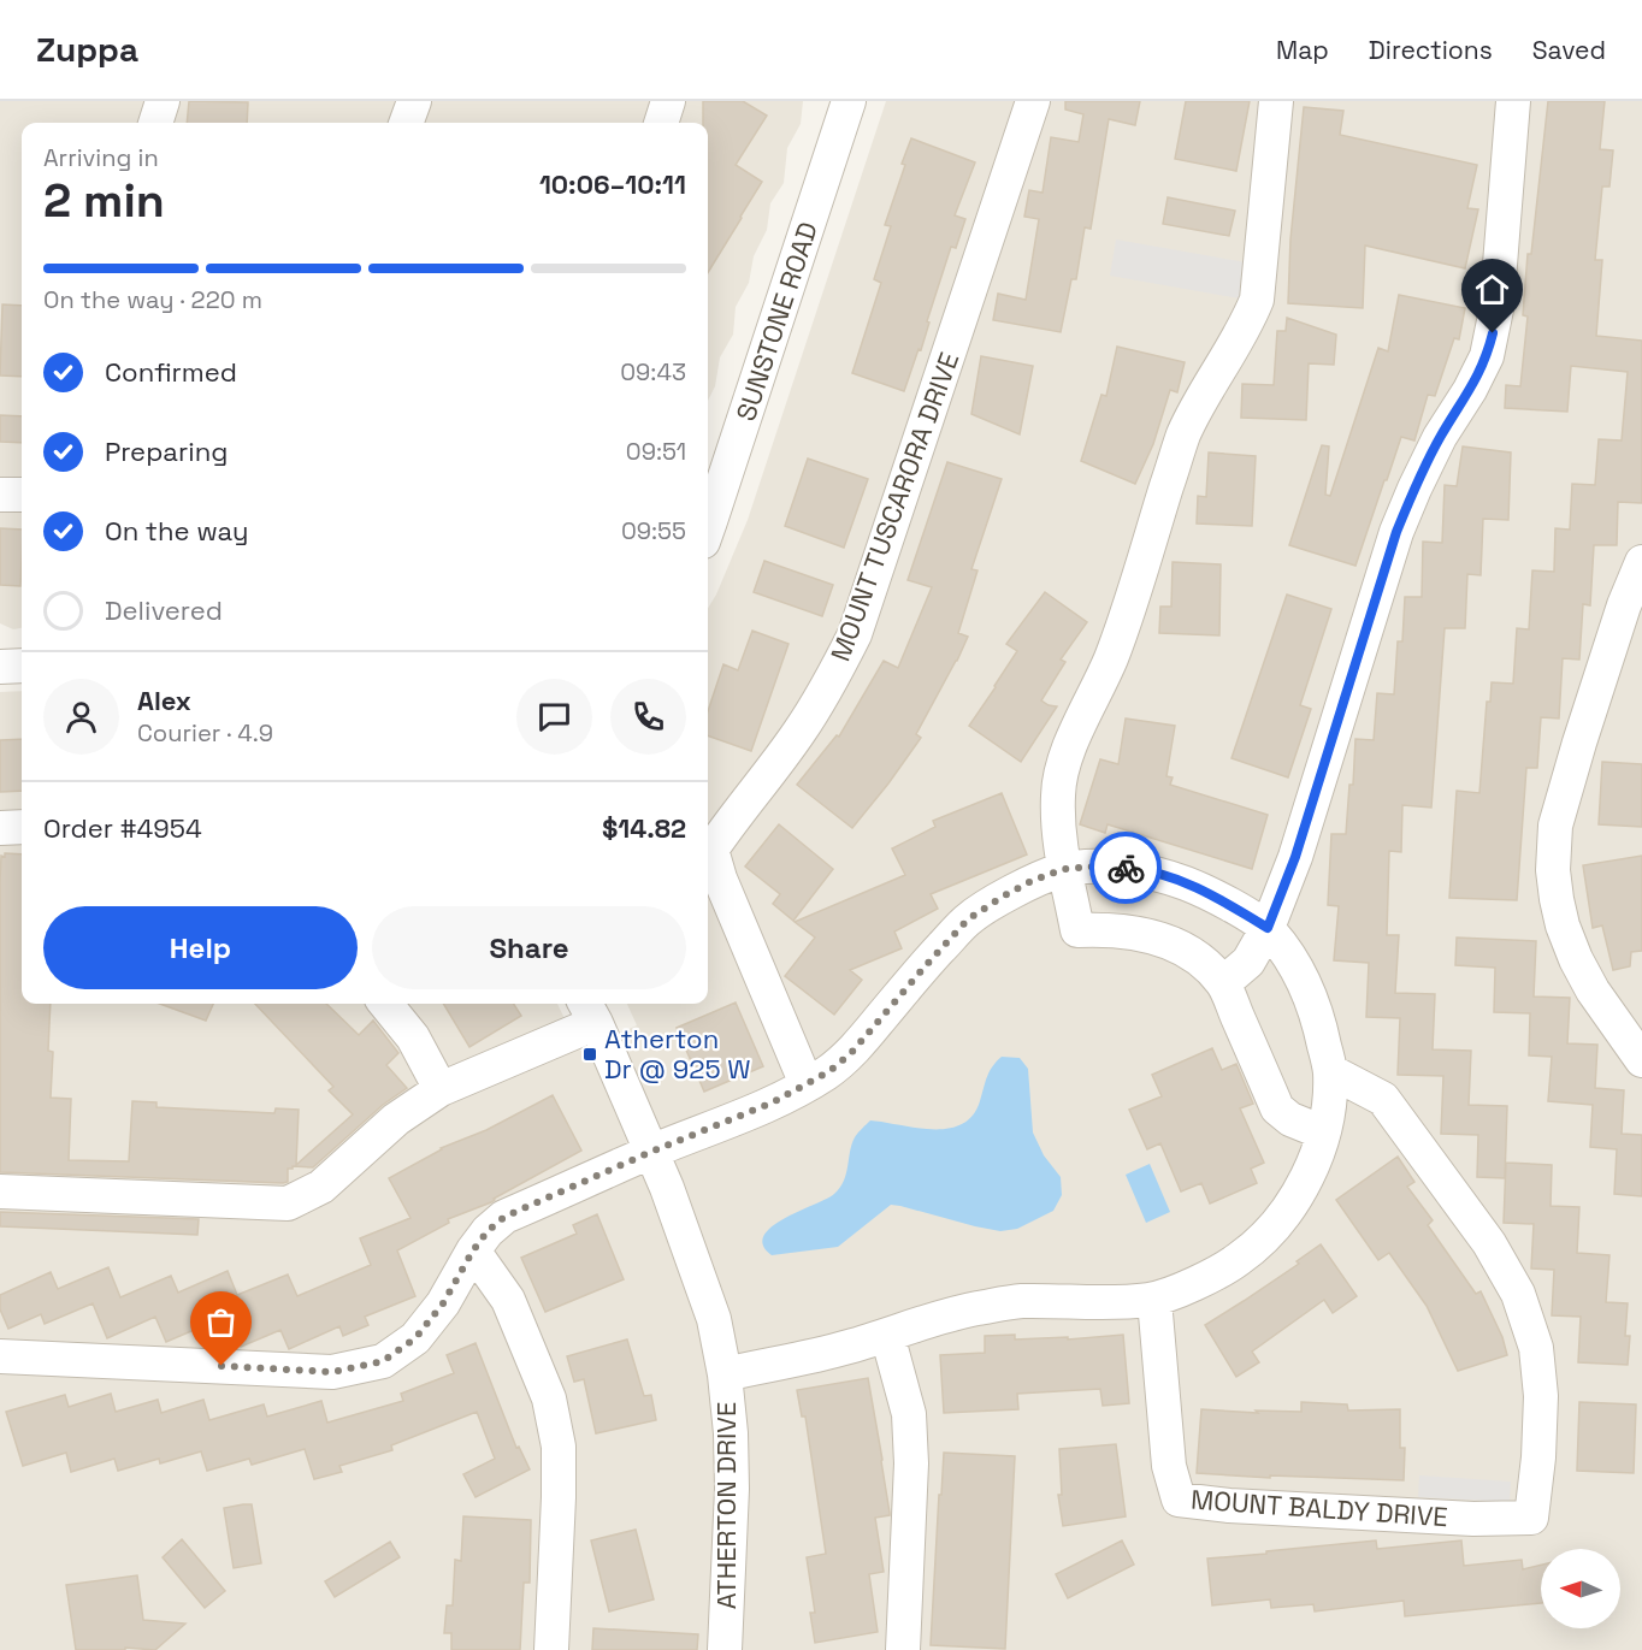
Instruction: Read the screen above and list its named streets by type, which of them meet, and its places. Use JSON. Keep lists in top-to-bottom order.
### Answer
{
  "streets": {
    "street": [
      "SUNSTONE ROAD",
      "MOUNT TUSCARORA DRIVE",
      "ATHERTON DRIVE",
      "MOUNT BALDY DRIVE"
    ]
  },
  "places": {
    "transit": ["Atherton Dr @ 925 W"]
  },
  "north": "left",
  "page": {
    "header": "Zuppa",
    "nav": ["Map", "Directions", "Saved"],
    "heading": ["2 min", "Arriving in", "10:06–10:11"],
    "panel": [
      "Alex",
      "Courier · 4.9",
      "Order #4954",
      "$14.82"
    ],
    "bar": "On the way · 220 m",
    "list": [
      ["Confirmed", "09:43"],
      ["Preparing", "09:51"],
      ["On the way", "09:55"],
      "Delivered"
    ],
    "buttons": ["Help", "Share"]
  }
}
